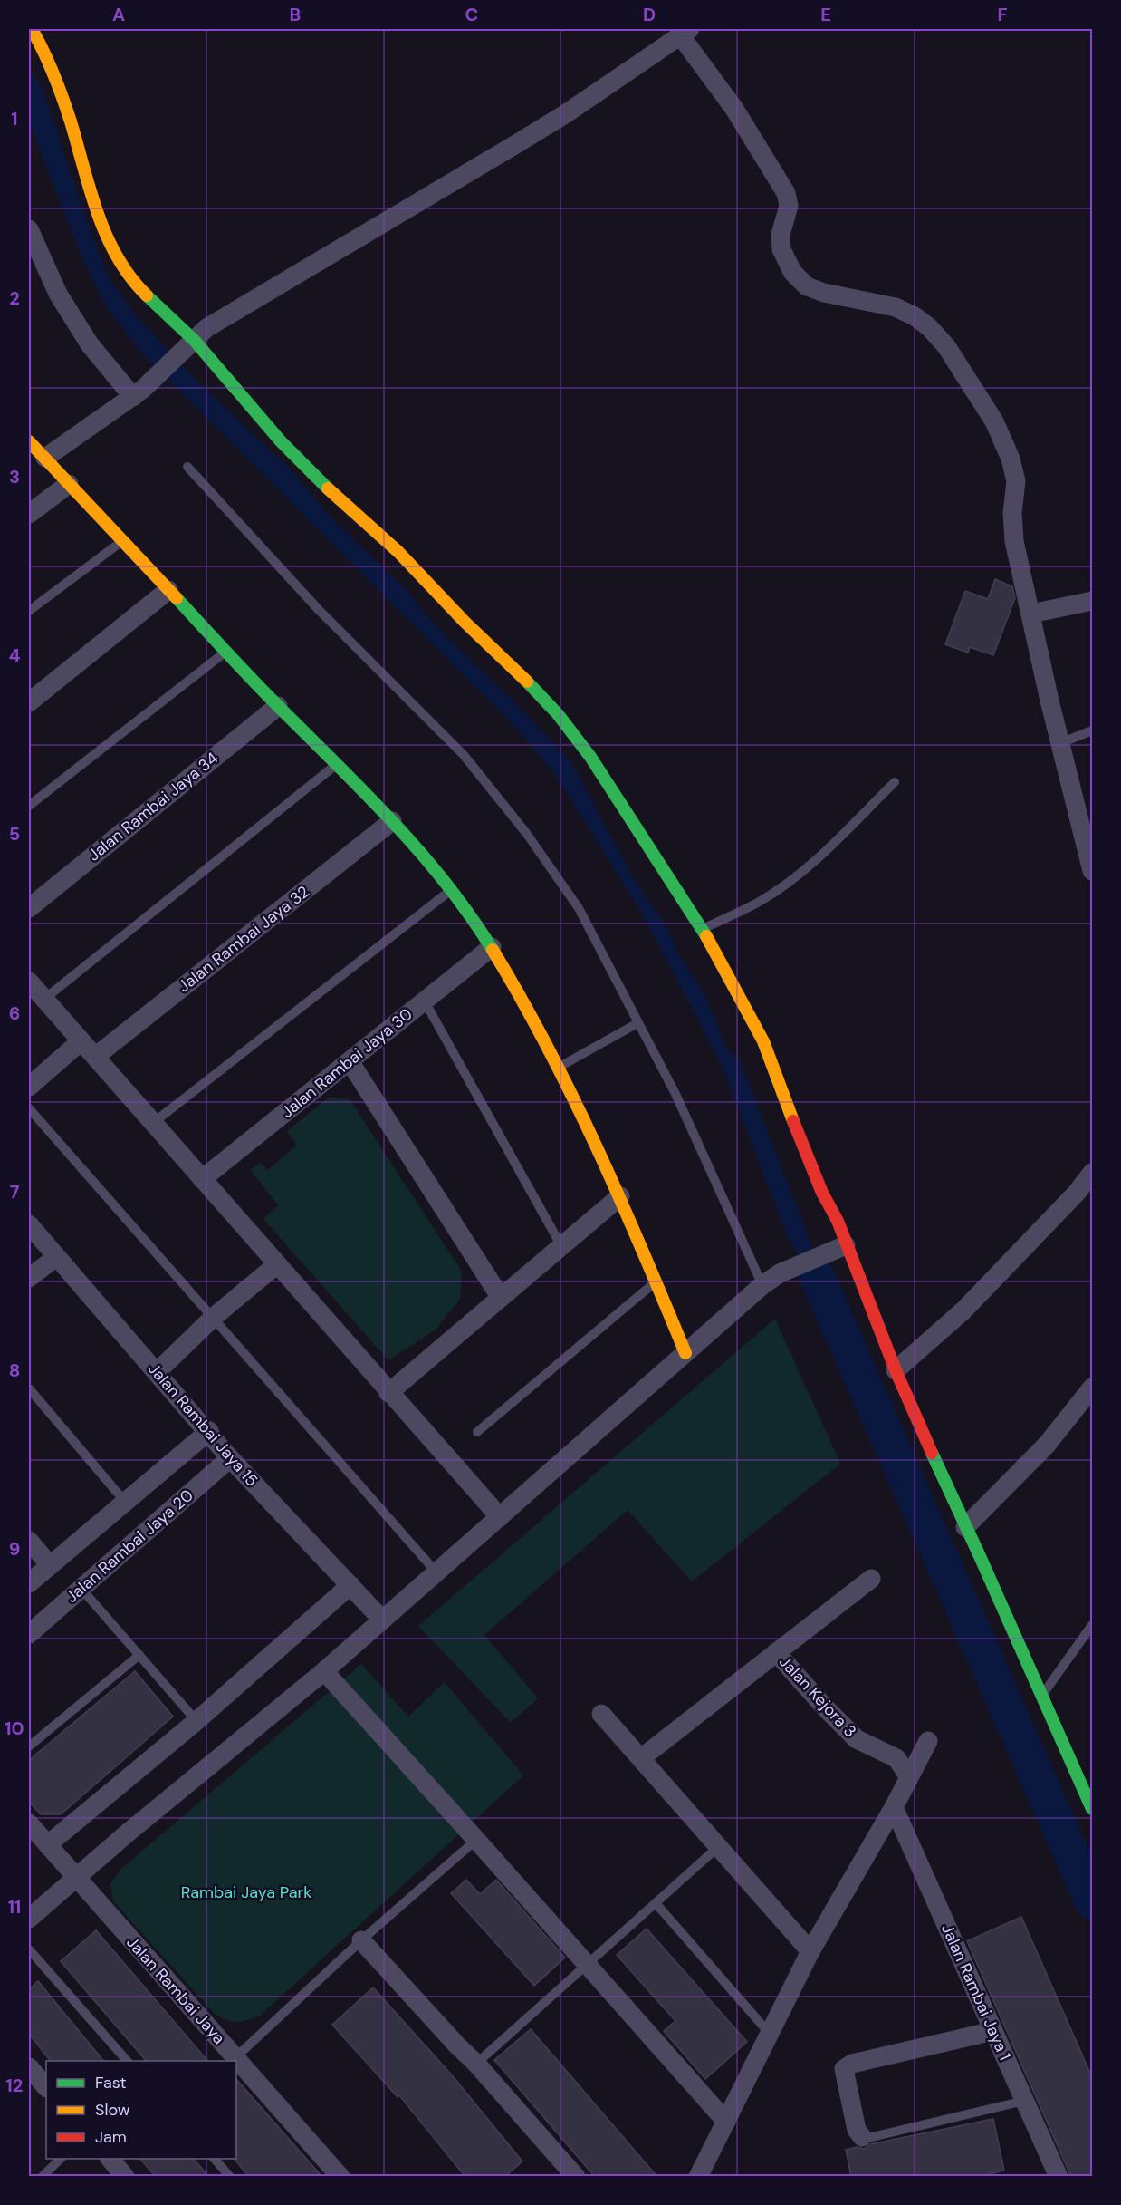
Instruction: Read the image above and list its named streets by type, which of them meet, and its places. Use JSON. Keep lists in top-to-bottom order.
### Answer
{
  "streets": {
    "street": [
      "Jalan Rambai Jaya 34",
      "Jalan Rambai Jaya 32",
      "Jalan Rambai Jaya 30",
      "Jalan Rambai Jaya 15",
      "Jalan Rambai Jaya 20",
      "Jalan Kejora 3",
      "Jalan Rambai Jaya",
      "Jalan Rambai Jaya 1"
    ]
  },
  "crossings": [
    ["Jalan Rambai Jaya 15", "Jalan Rambai Jaya 20"]
  ],
  "parks": ["Rambai Jaya Park"],
  "legend": ["Fast", "Slow", "Jam"],
  "grid": {
    "columns": [
      "A",
      "B",
      "C",
      "D",
      "E",
      "F"
    ],
    "rows": [
      "1",
      "2",
      "3",
      "4",
      "5",
      "6",
      "7",
      "8",
      "9",
      "10",
      "11",
      "12"
    ]
  }
}
